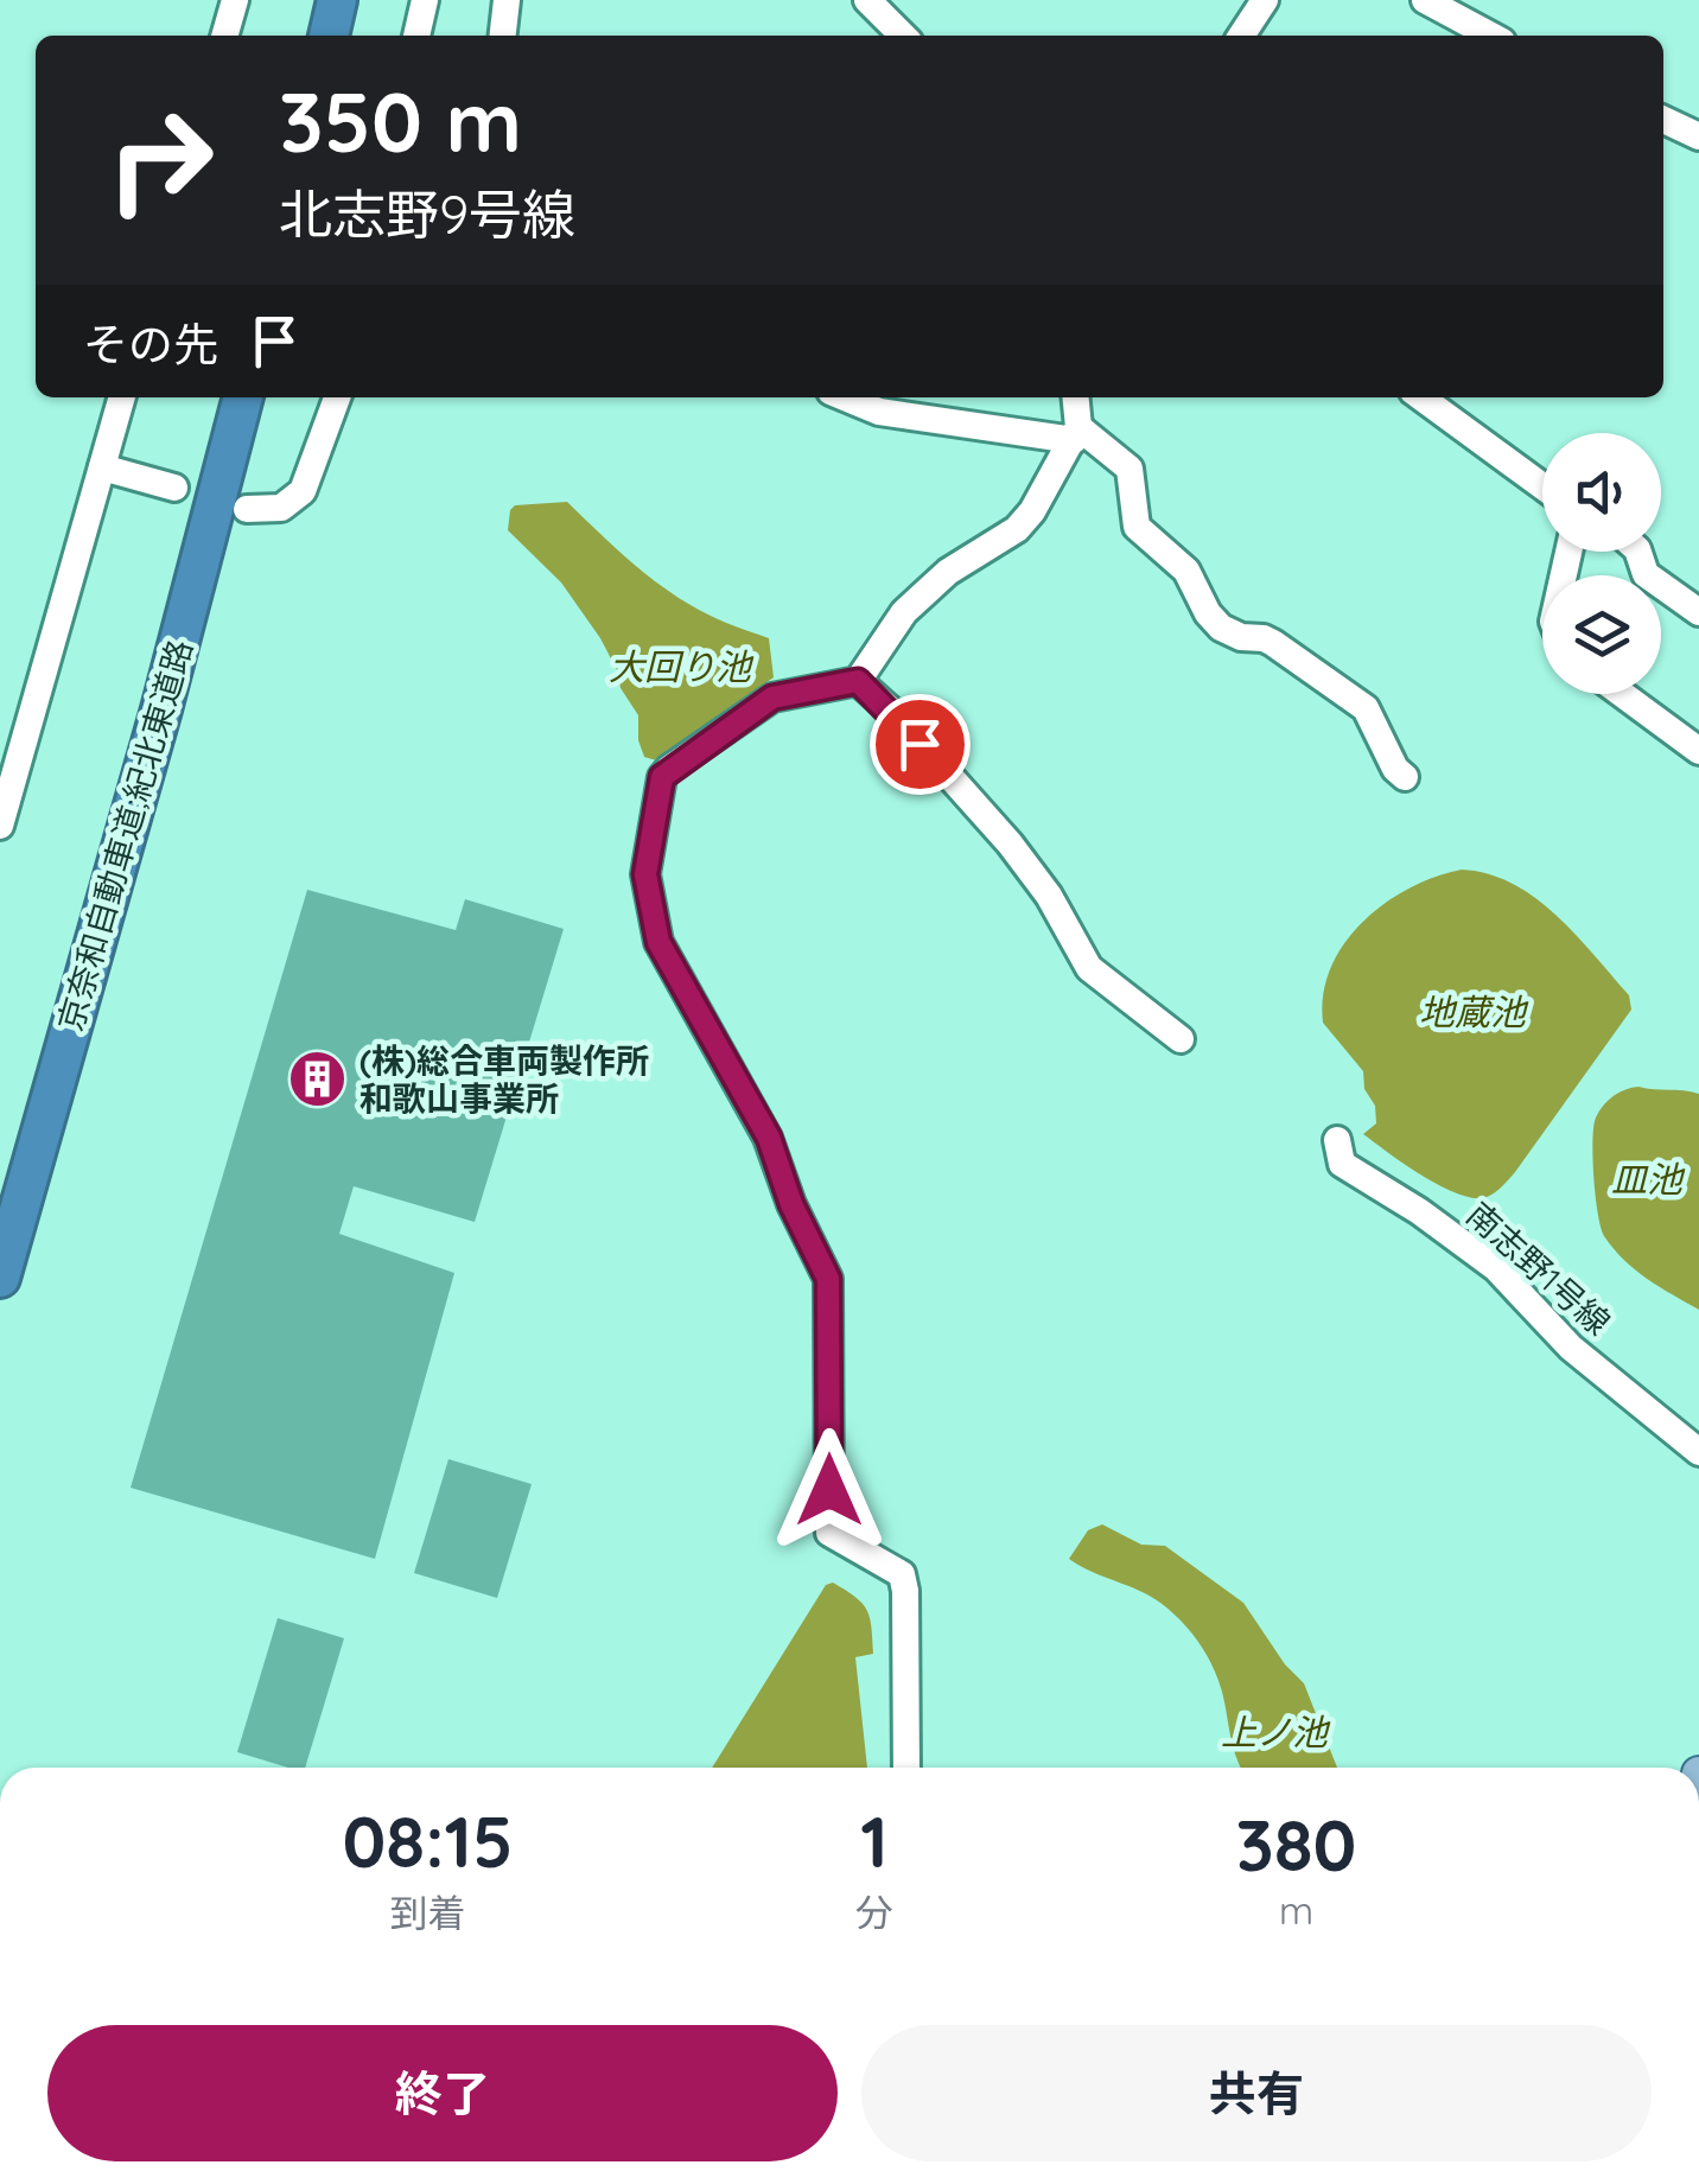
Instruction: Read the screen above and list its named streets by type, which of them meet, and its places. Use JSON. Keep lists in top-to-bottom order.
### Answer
{
  "streets": {
    "highway": ["京奈和自動車道;紀北東道路"],
    "street": ["南志野1号線"]
  },
  "water": [
    "大回り池",
    "地蔵池",
    "皿池",
    "上ノ池"
  ],
  "places": {
    "building": ["(株)総合車両製作所 和歌山事業所"]
  },
  "page": {
    "turn": ["350 m", "北志野9号線"],
    "then": "その先",
    "eta": [
      "08:15",
      "到着",
      "1",
      "分",
      "380",
      "m"
    ],
    "buttons": ["終了", "共有"]
  }
}
